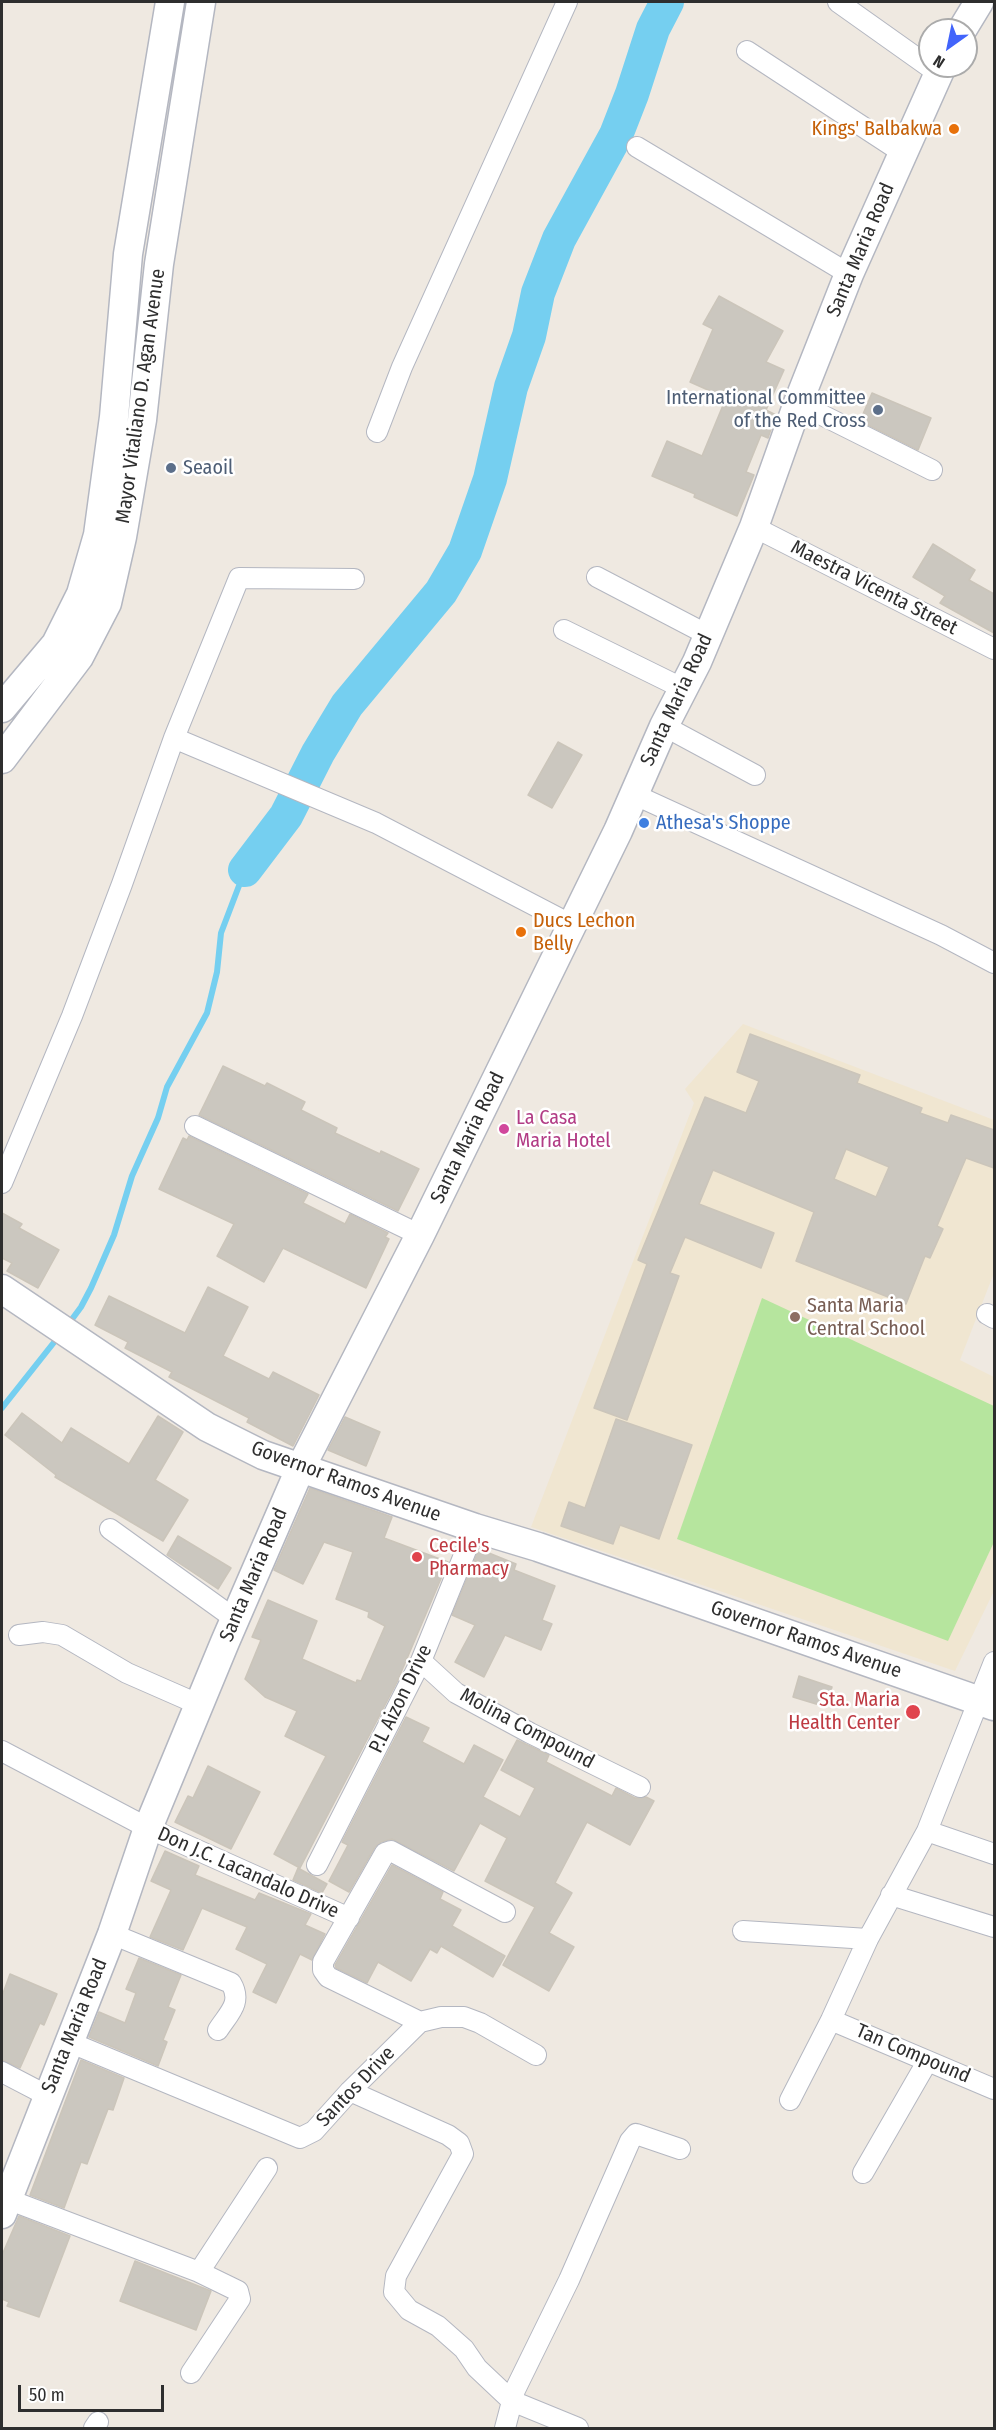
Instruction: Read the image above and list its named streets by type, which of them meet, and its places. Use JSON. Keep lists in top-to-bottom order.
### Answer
{
  "streets": {
    "main road": ["Santa Maria Road", "Mayor Vitaliano D. Agan Avenue", "Governor Ramos Avenue"],
    "street": [
      "Maestra Vicenta Street",
      "P.L Aizon Drive",
      "Molina Compound",
      "Don J.C. Lacandalo Drive",
      "Tan Compound",
      "Santos Drive"
    ]
  },
  "crossings": [
    ["Santa Maria Road", "Maestra Vicenta Street"],
    ["Santa Maria Road", "Governor Ramos Avenue"],
    ["Santa Maria Road", "Don J.C. Lacandalo Drive"],
    ["Santa Maria Road", "Santos Drive"],
    ["Governor Ramos Avenue", "P.L Aizon Drive"],
    ["P.L Aizon Drive", "Molina Compound"]
  ],
  "places": [
    "Kings' Balbakwa",
    "International Committee of the Red Cross",
    "Seaoil",
    "Athesa's Shoppe",
    "Ducs Lechon Belly",
    "La Casa Maria Hotel",
    "Santa Maria Central School",
    "Cecile's Pharmacy",
    "Sta. Maria Health Center"
  ],
  "scale_bar": "50 m",
  "north": "bottom left"
}
